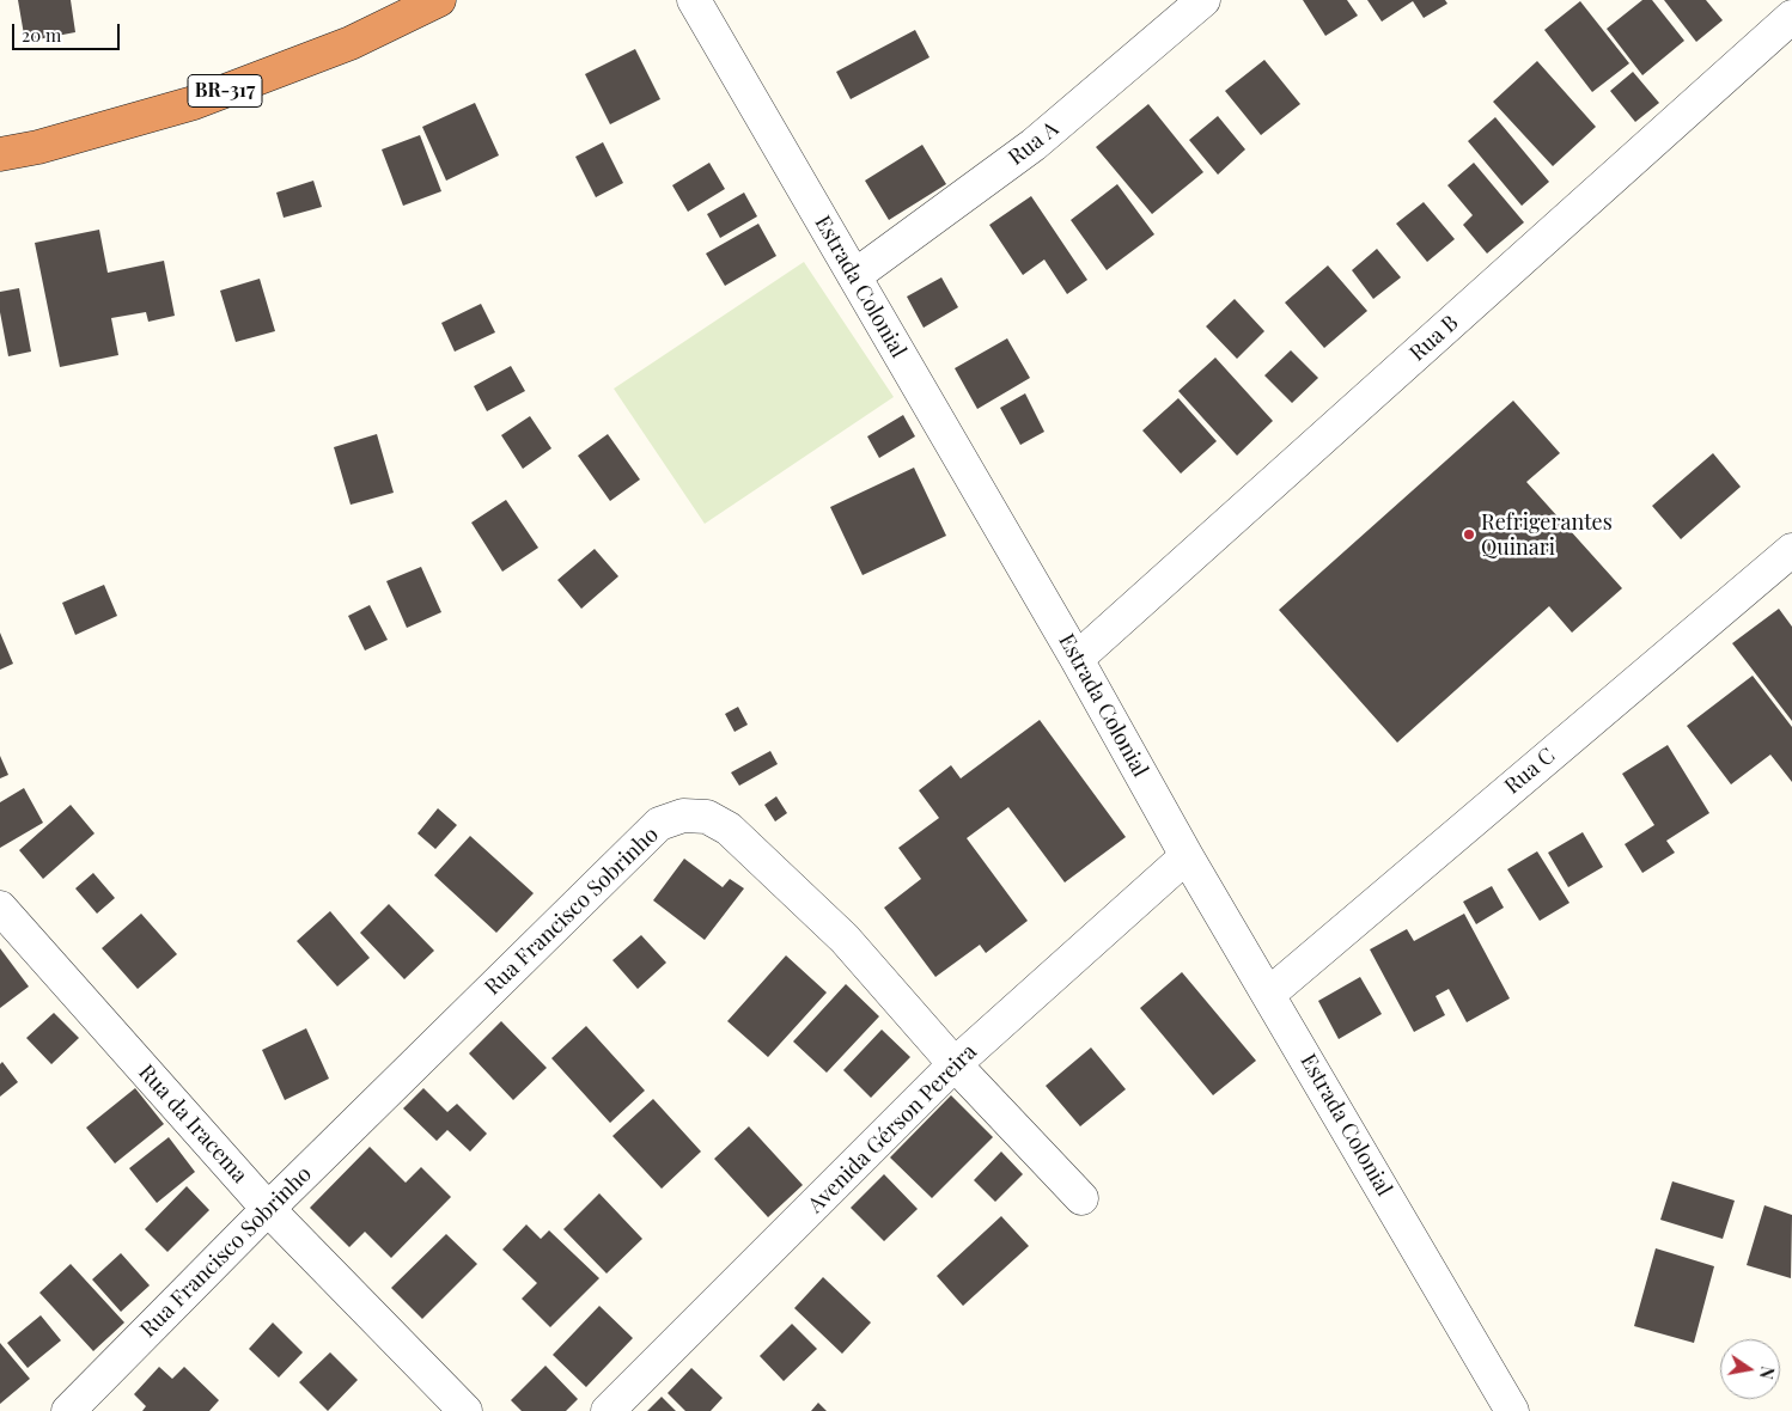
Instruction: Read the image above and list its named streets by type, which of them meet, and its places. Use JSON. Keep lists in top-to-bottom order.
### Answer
{
  "streets": {
    "highway": ["BR-317"],
    "street": [
      "Rua A",
      "Estrada Colonial",
      "Rua B",
      "Rua C",
      "Rua Francisco Sobrinho",
      "Rua da Iracema",
      "Avenida Gérson Pereira"
    ]
  },
  "crossings": [
    ["Rua A", "Estrada Colonial"],
    ["Estrada Colonial", "Rua B"],
    ["Estrada Colonial", "Rua C"],
    ["Estrada Colonial", "Avenida Gérson Pereira"],
    ["Rua Francisco Sobrinho", "Rua da Iracema"],
    ["Rua Francisco Sobrinho", "Avenida Gérson Pereira"]
  ],
  "places": ["Refrigerantes Quinari"],
  "scale_bar": "20 m",
  "north": "right"
}
